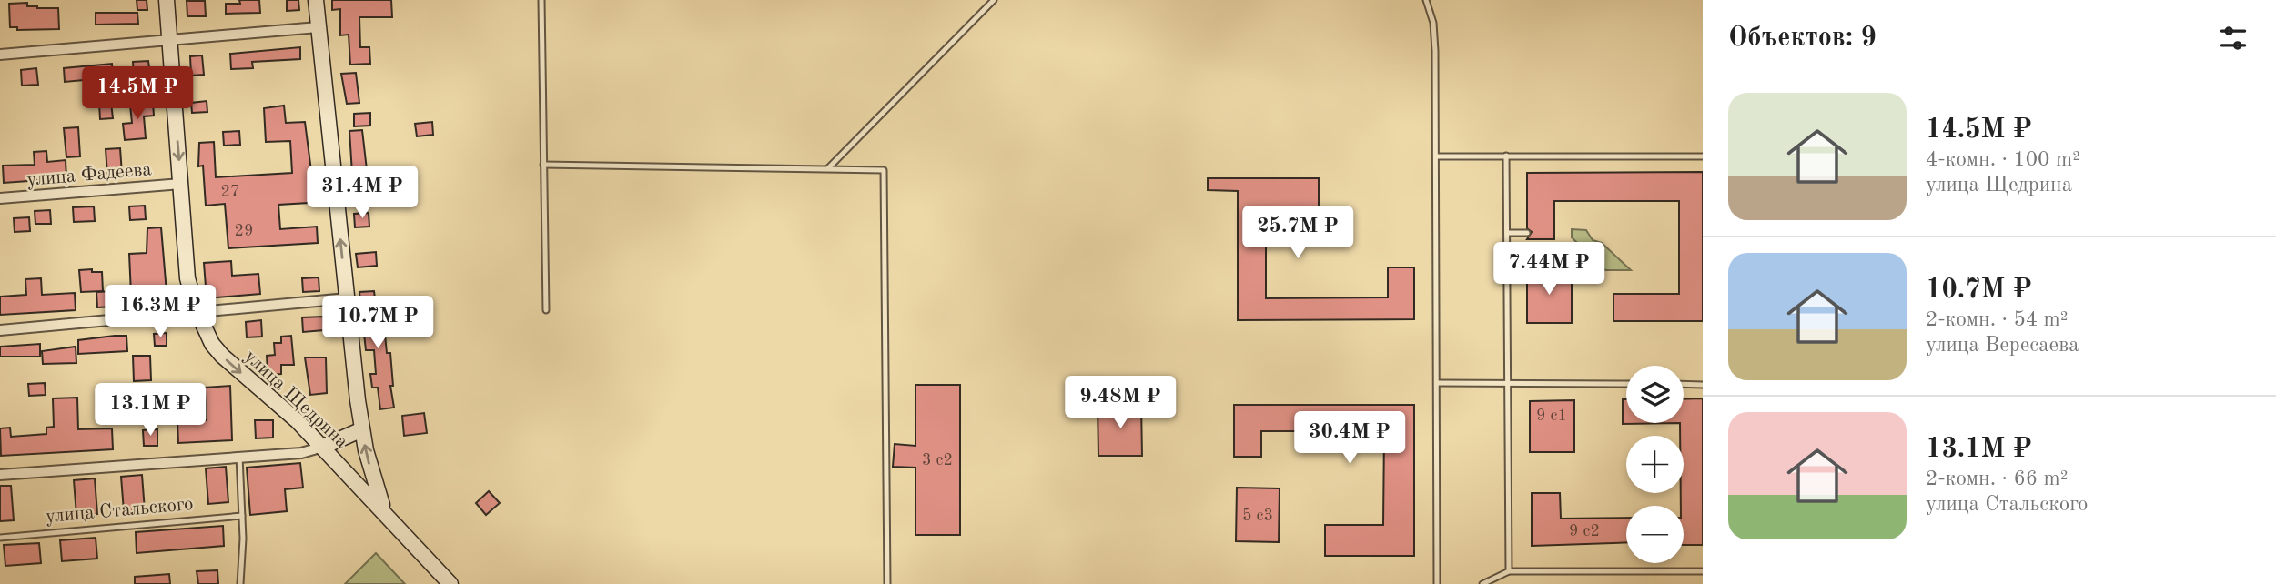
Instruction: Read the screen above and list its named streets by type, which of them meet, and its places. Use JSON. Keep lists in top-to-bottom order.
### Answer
{
  "streets": {
    "main road": ["улица Щедрина"],
    "street": ["улица Фадеева"],
    "lane": ["улица Стальского"]
  },
  "crossings": [
    ["улица Фадеева", "улица Щедрина"]
  ],
  "house_numbers": [
    "27",
    "29",
    "9 с1",
    "3 с2",
    "5 с3",
    "9 с2"
  ],
  "page": {
    "heading": "Объектов: 9",
    "price": [
      "14.5M ₽",
      "31.4M ₽",
      "25.7M ₽",
      "7.44M ₽",
      "16.3M ₽",
      "10.7M ₽",
      "9.48M ₽",
      "13.1M ₽",
      "30.4M ₽"
    ],
    "list": [
      {
        "name": "14.5M ₽",
        "note": "4-комн. · 100 m² · улица Щедрина"
      },
      {
        "name": "10.7M ₽",
        "note": "2-комн. · 54 m² · улица Вересаева"
      },
      {
        "name": "13.1M ₽",
        "note": "2-комн. · 66 m² · улица Стальского"
      }
    ],
    "map_buttons": ["+", "−"]
  }
}
